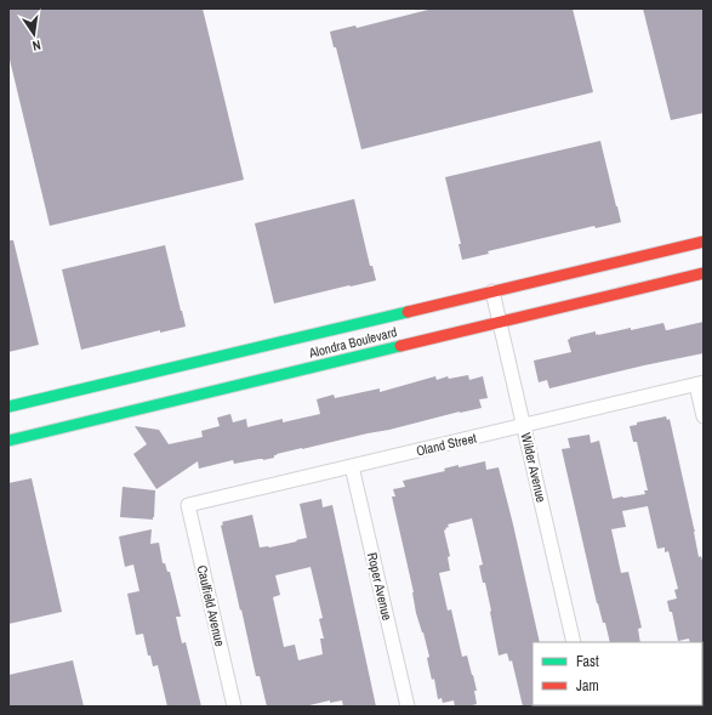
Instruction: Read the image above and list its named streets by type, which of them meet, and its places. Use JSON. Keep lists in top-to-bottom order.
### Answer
{
  "streets": {
    "main road": ["Alondra Boulevard"],
    "street": [
      "Oland Street",
      "Wilder Avenue",
      "Roper Avenue",
      "Caulfield Avenue"
    ]
  },
  "crossings": [
    ["Alondra Boulevard", "Wilder Avenue"],
    ["Oland Street", "Wilder Avenue"],
    ["Oland Street", "Roper Avenue"],
    ["Oland Street", "Caulfield Avenue"]
  ],
  "legend": ["Fast", "Jam"],
  "north": "bottom"
}
